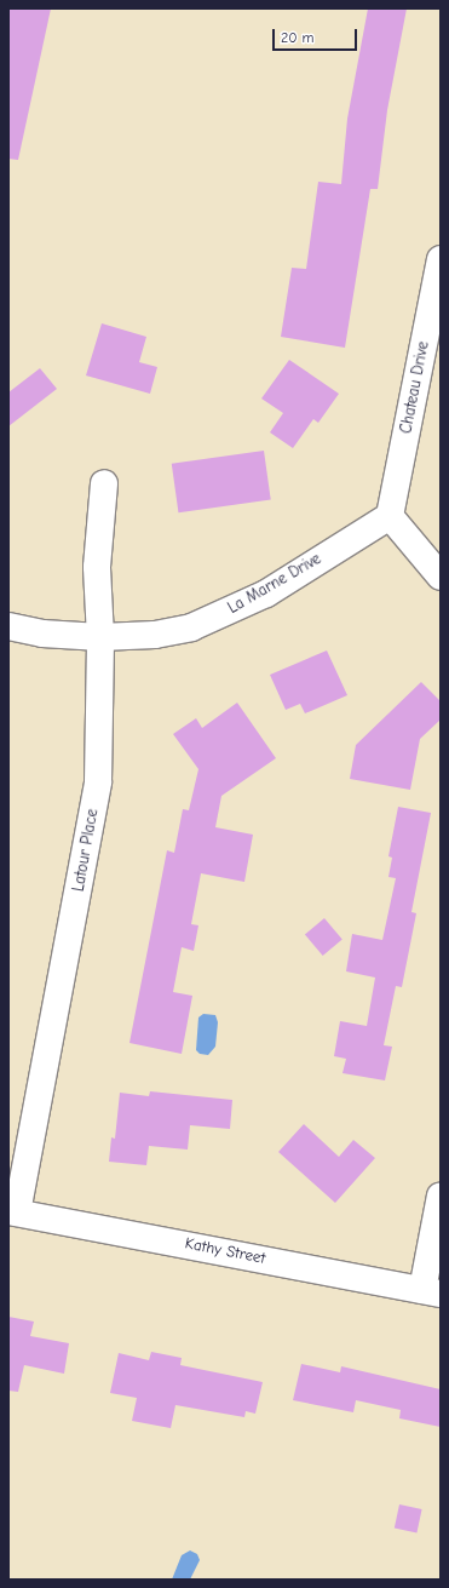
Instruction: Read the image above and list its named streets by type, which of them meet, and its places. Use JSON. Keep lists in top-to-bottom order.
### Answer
{
  "streets": {
    "street": [
      "Chateau Drive",
      "La Marne Drive",
      "Latour Place",
      "Kathy Street"
    ]
  },
  "crossings": [
    ["Chateau Drive", "La Marne Drive"],
    ["La Marne Drive", "Latour Place"],
    ["Latour Place", "Kathy Street"]
  ],
  "scale_bar": "20 m"
}
